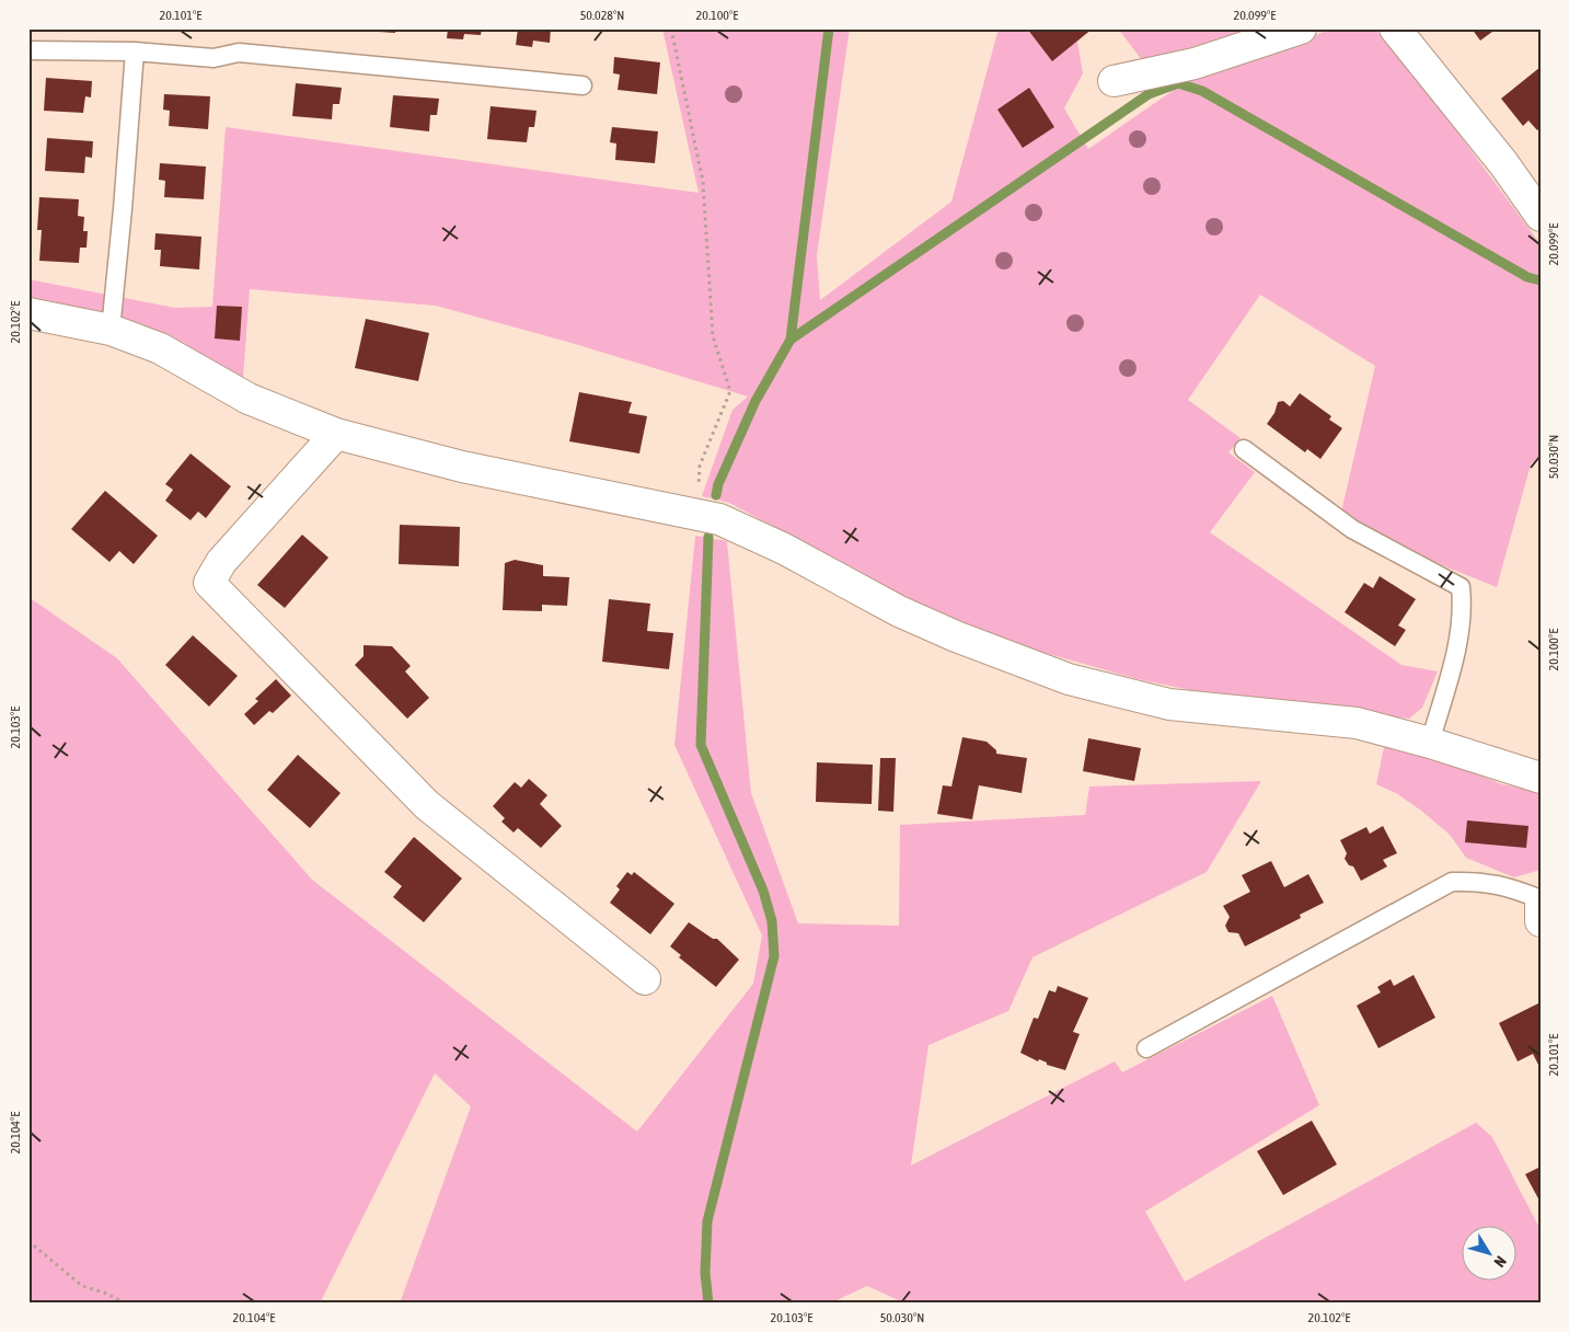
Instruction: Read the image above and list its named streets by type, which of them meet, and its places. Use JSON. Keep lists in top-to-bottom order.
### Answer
{
  "north": "bottom right",
  "coordinates": [
    "20.101°E",
    "50.028°N",
    "20.100°E",
    "20.099°E",
    "20.102°E",
    "50.030°N",
    "20.103°E",
    "20.104°E"
  ]
}
